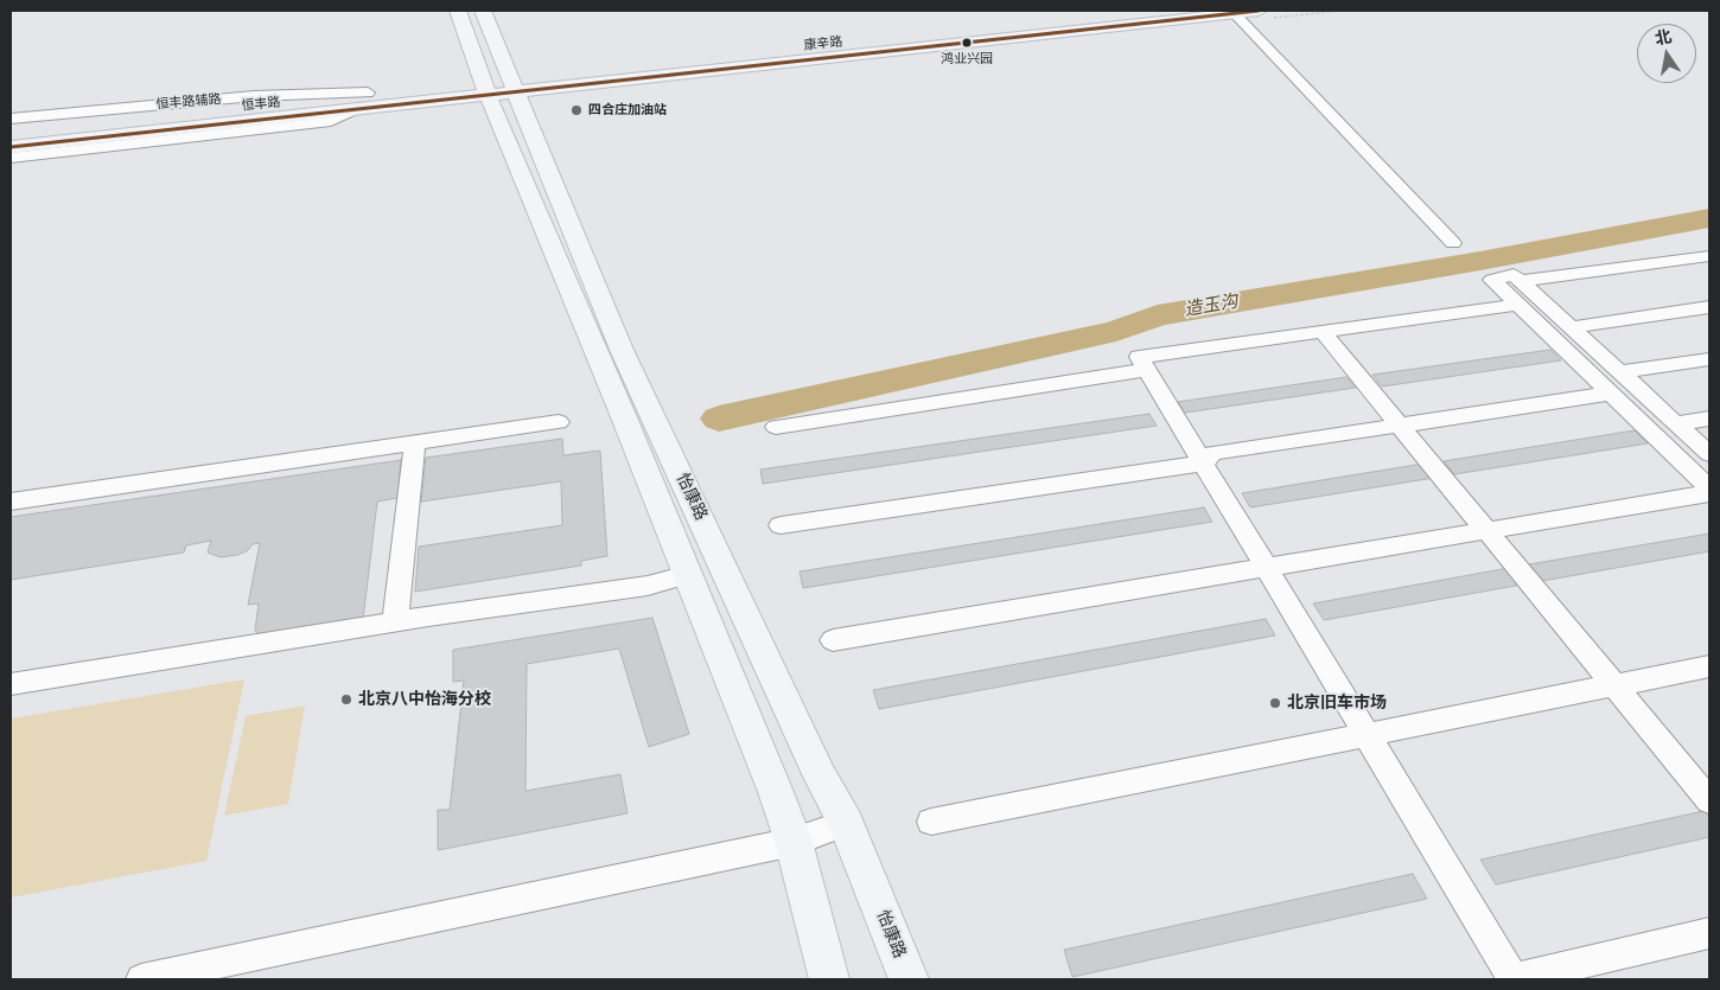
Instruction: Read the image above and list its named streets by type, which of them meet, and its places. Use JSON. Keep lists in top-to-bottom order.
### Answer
{
  "streets": {
    "main road": ["康辛路", "恒丰路", "怡康路"],
    "street": ["恒丰路辅路"]
  },
  "crossings": [
    ["康辛路", "恒丰路"],
    ["康辛路", "怡康路"],
    ["恒丰路辅路", "恒丰路"],
    ["恒丰路", "怡康路"]
  ],
  "water": ["造玉沟"],
  "places": [
    "鸿业兴园",
    "四合庄加油站",
    "北京八中怡海分校",
    "北京旧车市场"
  ],
  "north": "top"
}
